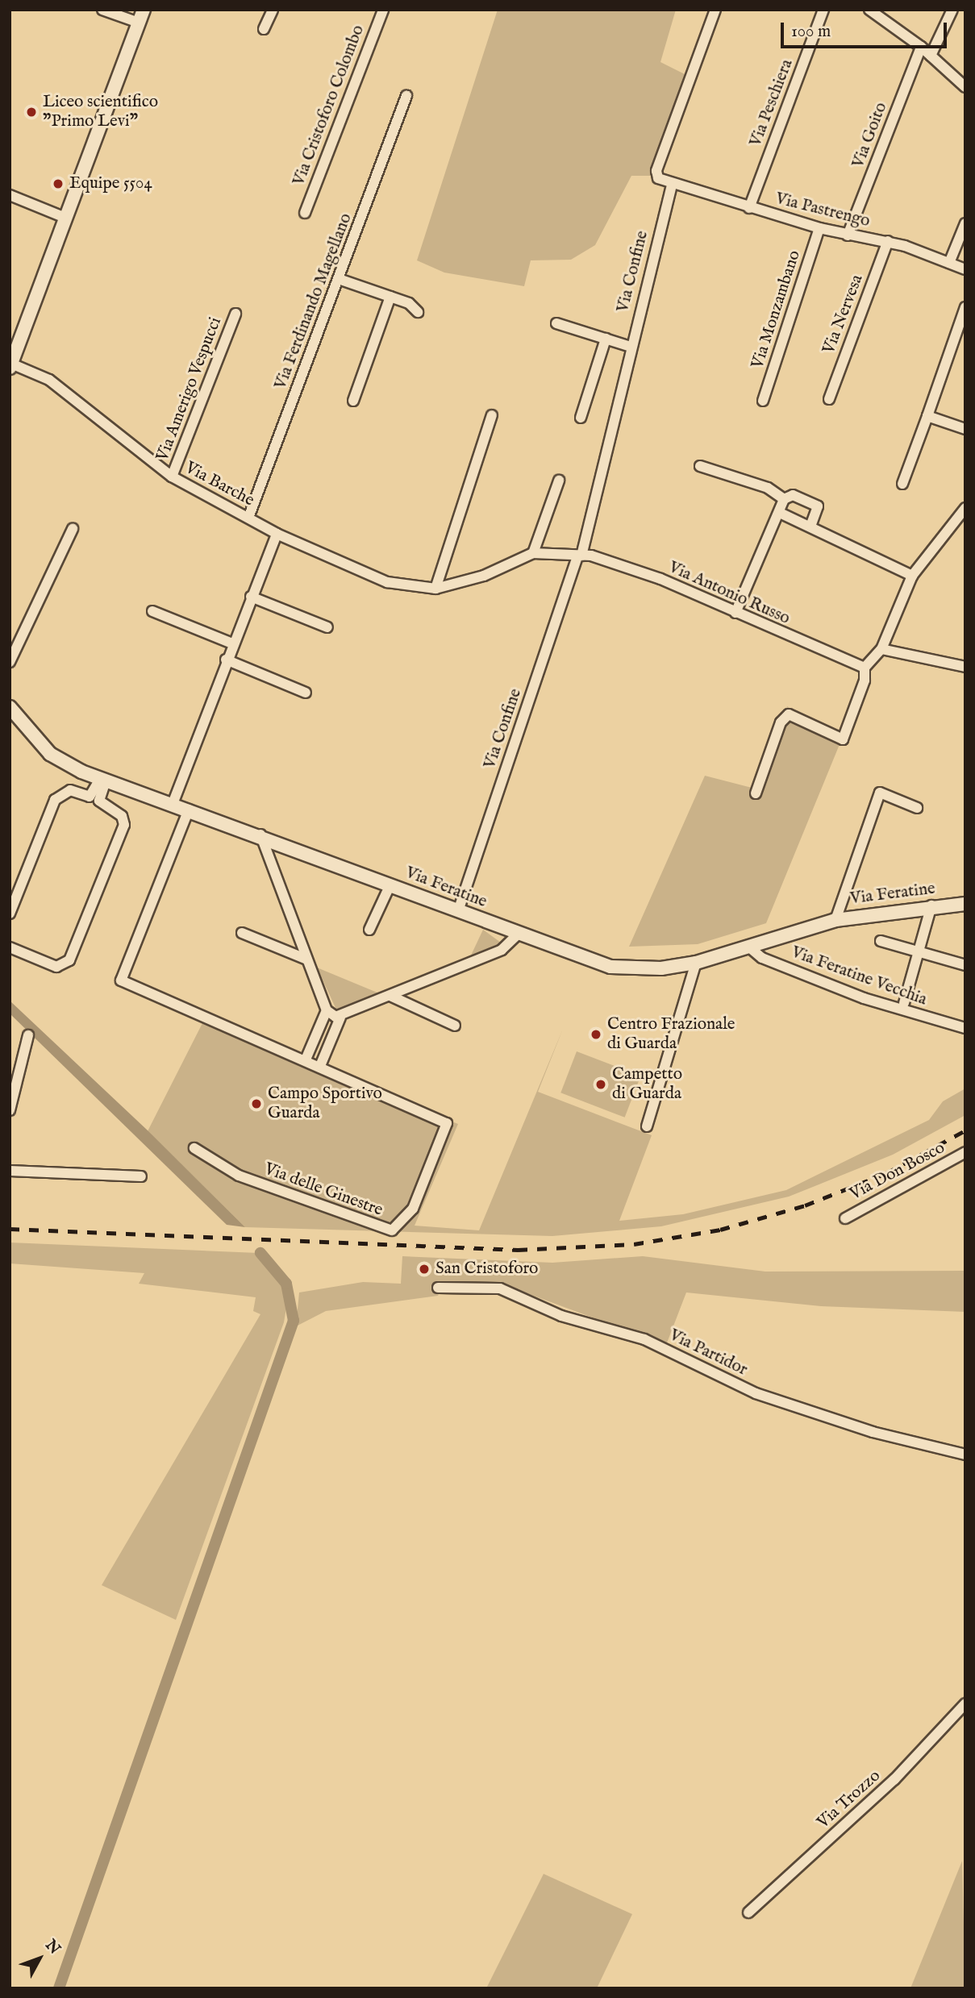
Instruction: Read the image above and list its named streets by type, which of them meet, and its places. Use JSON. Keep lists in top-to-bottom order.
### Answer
{
  "streets": {
    "street": [
      "Via Peschiera",
      "Via Cristoforo Colombo",
      "Via Goito",
      "Via Pastrengo",
      "Via Confine",
      "Via Ferdinando Magellano",
      "Via Monzambano",
      "Via Nervesa",
      "Via Amerigo Vespucci",
      "Via Barche",
      "Via Antonio Russo",
      "Via Feratine",
      "Via Feratine Vecchia",
      "Via Don Bosco",
      "Via delle Ginestre",
      "Via Partidor",
      "Via Trozzo"
    ]
  },
  "crossings": [
    ["Via Peschiera", "Via Pastrengo"],
    ["Via Goito", "Via Pastrengo"],
    ["Via Pastrengo", "Via Confine"],
    ["Via Pastrengo", "Via Monzambano"],
    ["Via Pastrengo", "Via Nervesa"],
    ["Via Confine", "Via Barche"],
    ["Via Confine", "Via Antonio Russo"],
    ["Via Confine", "Via Feratine"],
    ["Via Ferdinando Magellano", "Via Barche"],
    ["Via Amerigo Vespucci", "Via Barche"],
    ["Via Barche", "Via Antonio Russo"],
    ["Via Feratine", "Via Feratine Vecchia"],
    ["Via Feratine", "Via delle Ginestre"]
  ],
  "places": [
    "Liceo scientifico \"Primo Levi\"",
    "Equipe 5504",
    "Centro Frazionale di Guarda",
    "Campetto di Guarda",
    "Campo Sportivo Guarda",
    "San Cristoforo"
  ],
  "scale_bar": "100 m",
  "north": "top right"
}
